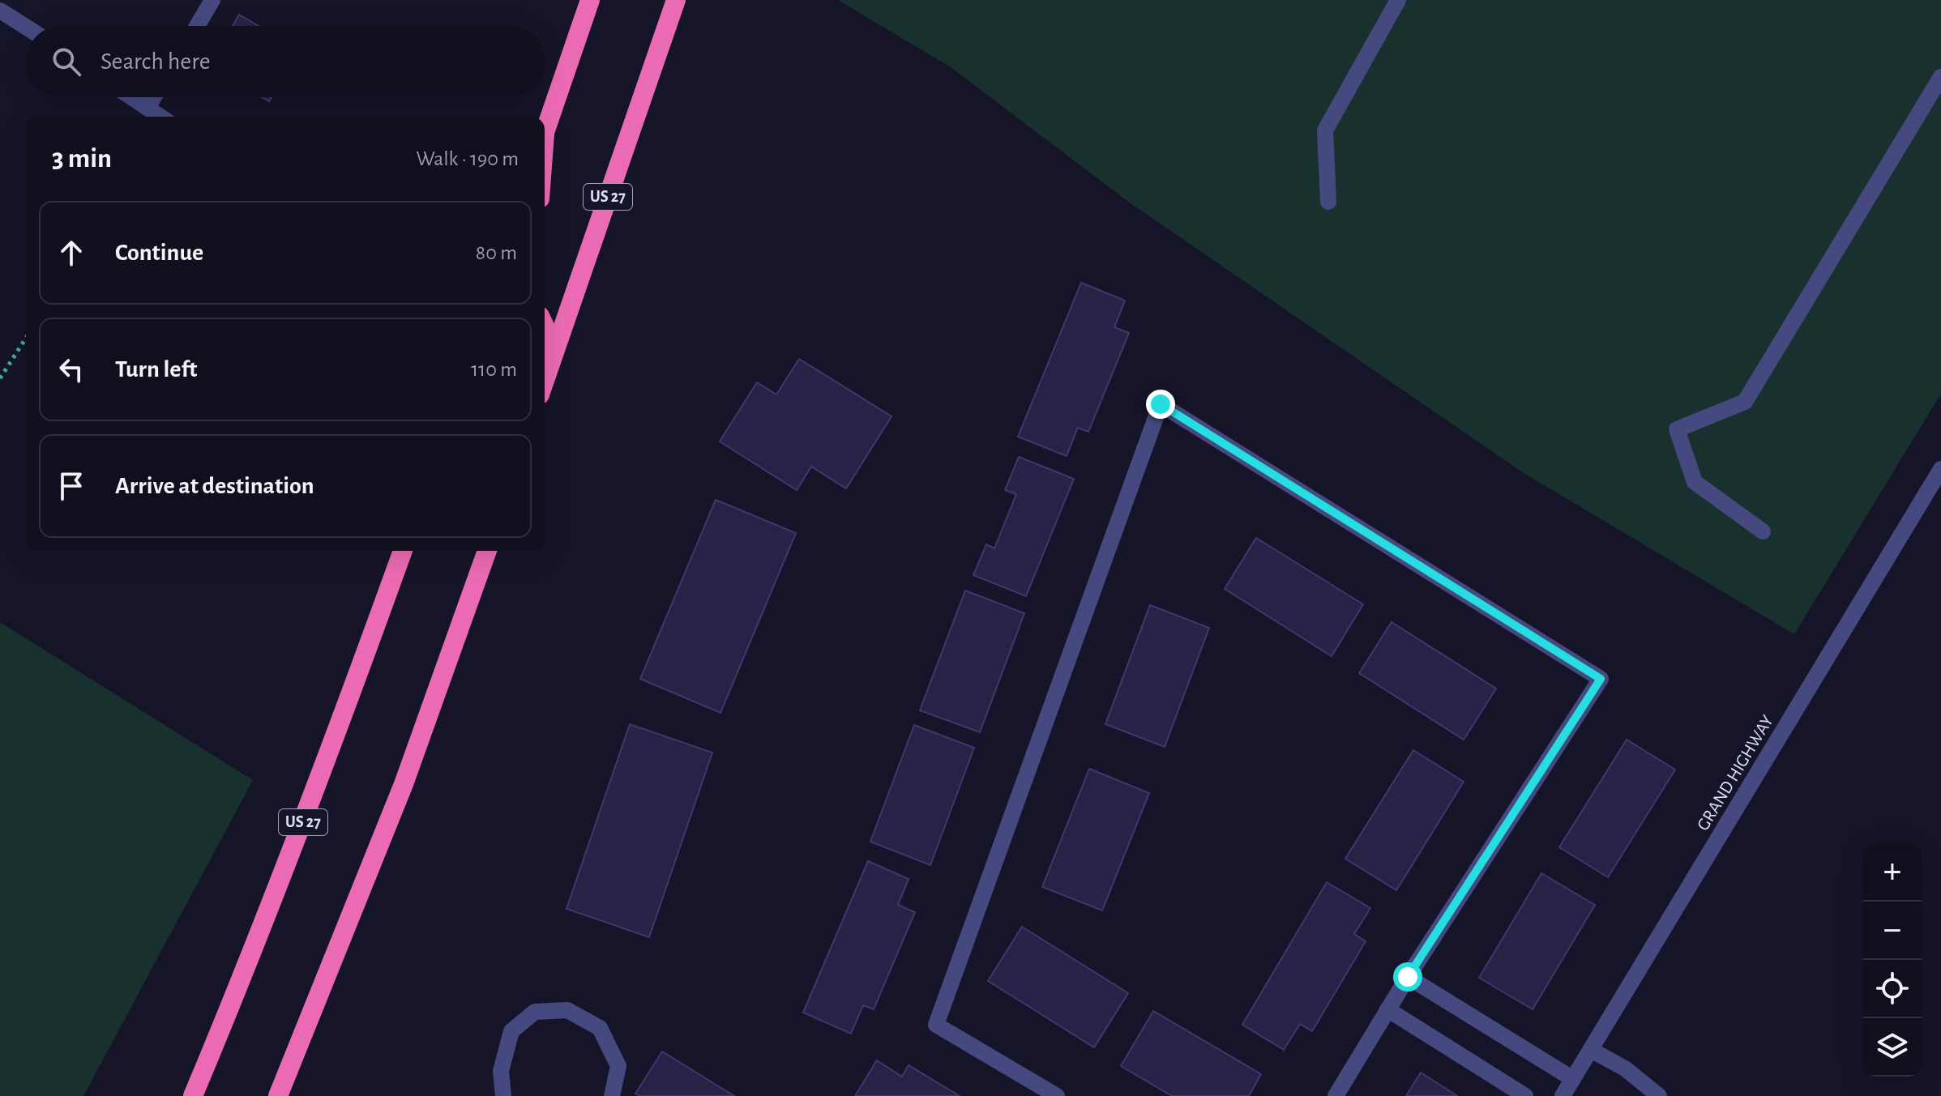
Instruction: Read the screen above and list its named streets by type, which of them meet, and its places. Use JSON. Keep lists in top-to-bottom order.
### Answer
{
  "streets": {
    "highway": ["US 27"],
    "street": ["GRAND HIGHWAY"]
  },
  "page": {
    "search": "Search here",
    "heading": ["3 min", "Walk · 190 m"],
    "list": [
      ["Continue", "80 m"],
      ["Turn left", "110 m"],
      "Arrive at destination"
    ],
    "map_buttons": ["+", "−"]
  }
}
